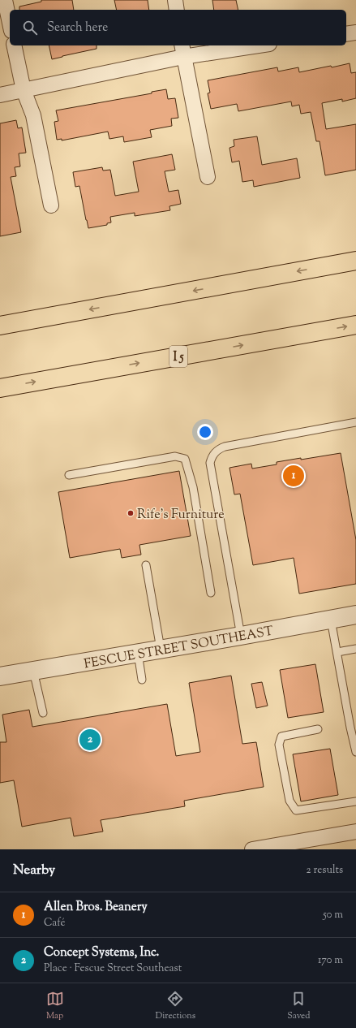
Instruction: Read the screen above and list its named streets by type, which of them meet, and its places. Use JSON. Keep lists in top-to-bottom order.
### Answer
{
  "streets": {
    "highway": ["I 5"],
    "street": ["FESCUE STREET SOUTHEAST"]
  },
  "places": ["Rife’s Furniture"],
  "page": {
    "search": "Search here",
    "pins": ["1", "2"],
    "heading": ["Nearby", "2 results"],
    "list": [
      {
        "mark": "1",
        "name": "Allen Bros. Beanery",
        "note": "Café",
        "value": "50 m"
      },
      {
        "mark": "2",
        "name": "Concept Systems, Inc.",
        "note": "Place · Fescue Street Southeast",
        "value": "170 m"
      }
    ],
    "nav": ["Map", "Directions", "Saved"]
  }
}
